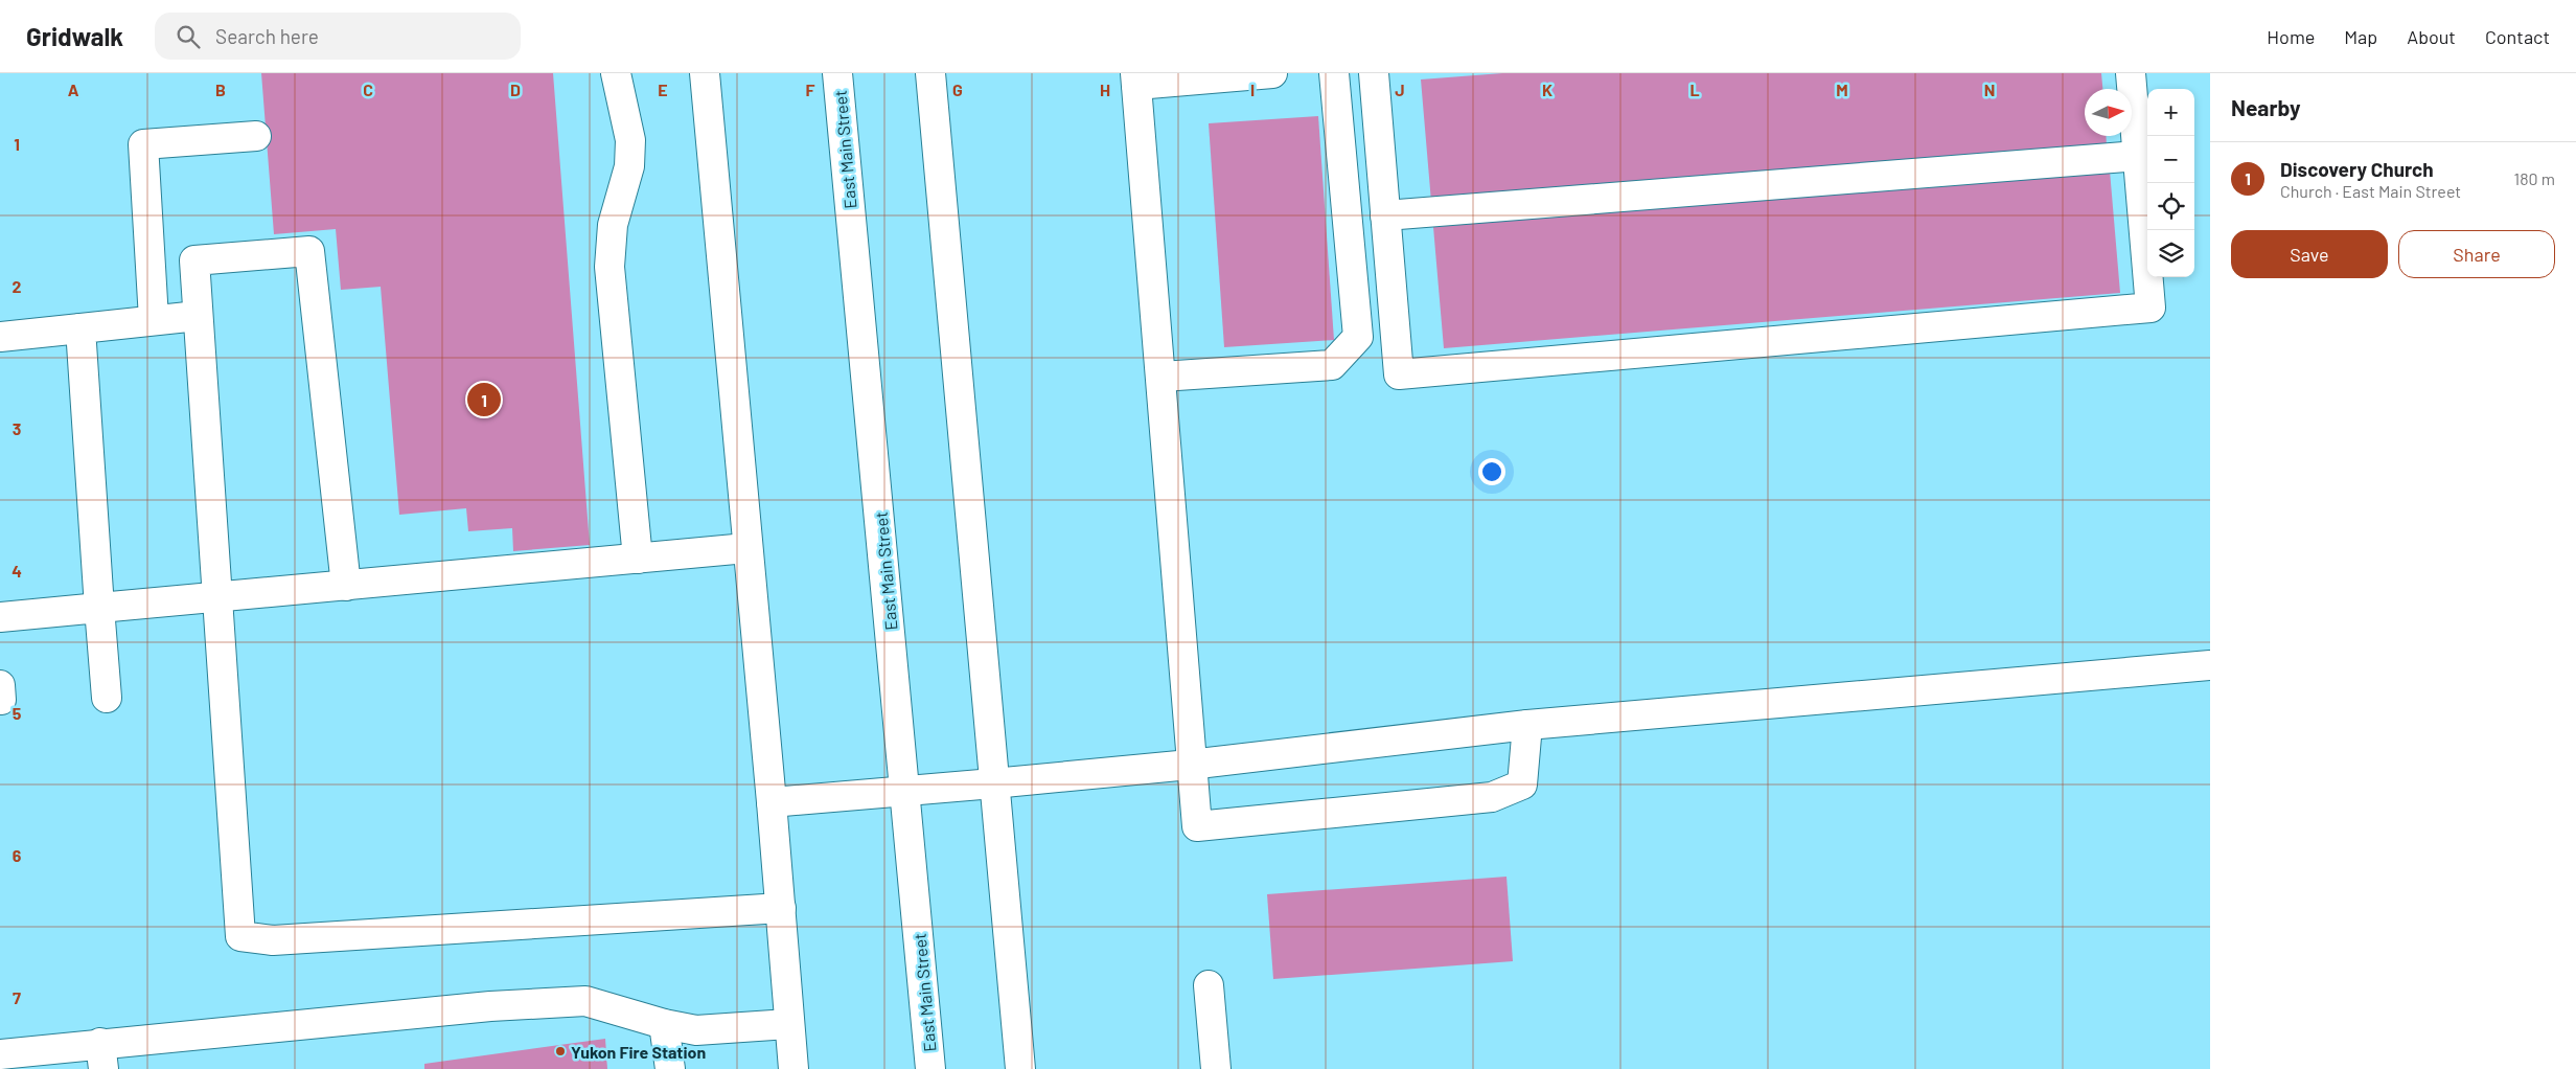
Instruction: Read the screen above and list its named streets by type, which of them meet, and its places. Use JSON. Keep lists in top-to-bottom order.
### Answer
{
  "streets": {
    "main road": ["East Main Street"]
  },
  "places": ["Yukon Fire Station"],
  "north": "right",
  "page": {
    "header": "Gridwalk",
    "search": "Search here",
    "nav": [
      "Home",
      "Map",
      "About",
      "Contact"
    ],
    "heading": "Nearby",
    "map_buttons": ["+", "−"],
    "list": [
      {
        "mark": "1",
        "name": "Discovery Church",
        "note": "Church · East Main Street",
        "value": "180 m"
      }
    ],
    "buttons": ["Save", "Share"],
    "pins": "1"
  },
  "grid": {
    "columns": [
      "A",
      "B",
      "C",
      "D",
      "E",
      "F",
      "G",
      "H",
      "I",
      "J",
      "K",
      "L",
      "M",
      "N"
    ],
    "rows": [
      "1",
      "2",
      "3",
      "4",
      "5",
      "6",
      "7"
    ]
  }
}
